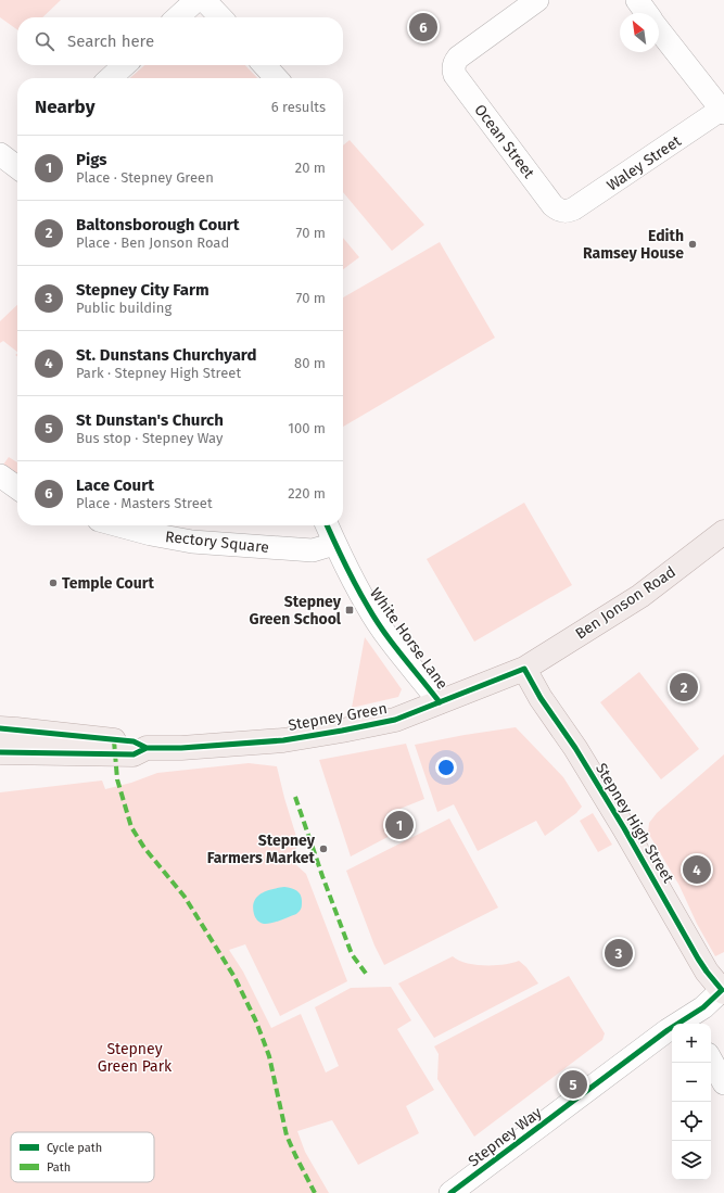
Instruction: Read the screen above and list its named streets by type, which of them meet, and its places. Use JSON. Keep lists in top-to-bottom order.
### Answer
{
  "streets": {
    "main road": ["Ben Jonson Road", "Stepney Green", "Stepney High Street"],
    "street": [
      "Ocean Street",
      "Waley Street",
      "Rectory Square",
      "White Horse Lane",
      "Stepney Way"
    ]
  },
  "crossings": [
    ["Ocean Street", "Waley Street"],
    ["Rectory Square", "White Horse Lane"],
    ["Ben Jonson Road", "Stepney Green"],
    ["Ben Jonson Road", "Stepney High Street"],
    ["White Horse Lane", "Stepney Green"],
    ["Stepney Green", "Stepney High Street"],
    ["Stepney High Street", "Stepney Way"]
  ],
  "parks": ["Stepney Green Park"],
  "places": {
    "other": ["Edith Ramsey House", "Temple Court", "Stepney Farmers Market"],
    "transit": ["Stepney Green School"]
  },
  "legend": ["Cycle path", "Path"],
  "north": "top left",
  "page": {
    "pins": [
      "6",
      "2",
      "1",
      "4",
      "3",
      "5"
    ],
    "search": "Search here",
    "heading": ["Nearby", "6 results"],
    "list": [
      {
        "mark": "1",
        "name": "Pigs",
        "note": "Place · Stepney Green",
        "value": "20 m"
      },
      {
        "mark": "2",
        "name": "Baltonsborough Court",
        "note": "Place · Ben Jonson Road",
        "value": "70 m"
      },
      {
        "mark": "3",
        "name": "Stepney City Farm",
        "note": "Public building",
        "value": "70 m"
      },
      {
        "mark": "4",
        "name": "St. Dunstans Churchyard",
        "note": "Park · Stepney High Street",
        "value": "80 m"
      },
      {
        "mark": "5",
        "name": "St Dunstan's Church",
        "note": "Bus stop · Stepney Way",
        "value": "100 m"
      },
      {
        "mark": "6",
        "name": "Lace Court",
        "note": "Place · Masters Street",
        "value": "220 m"
      }
    ],
    "map_buttons": ["+", "−"]
  }
}
